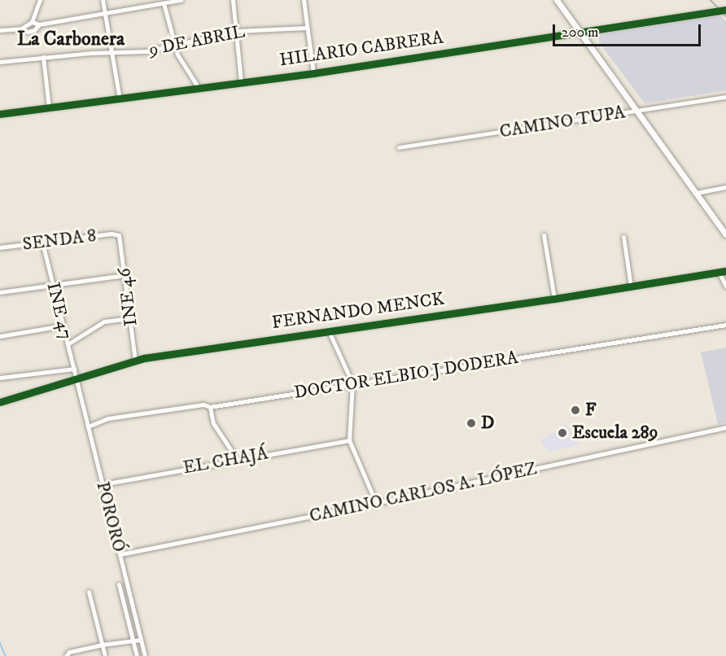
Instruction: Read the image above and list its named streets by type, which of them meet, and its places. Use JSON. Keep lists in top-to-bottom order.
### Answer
{
  "streets": {
    "street": [
      "9 DE ABRIL",
      "HILARIO CABRERA",
      "CAMINO TUPA",
      "SENDA 8",
      "INE 46",
      "INE 47",
      "FERNANDO MENCK",
      "DOCTOR ELBIO J DODERA",
      "EL CHAJÁ",
      "CAMINO CARLOS A. LÓPEZ",
      "PORORÓ"
    ]
  },
  "crossings": [
    ["SENDA 8", "INE 46"],
    ["SENDA 8", "INE 47"],
    ["INE 46", "FERNANDO MENCK"],
    ["INE 47", "FERNANDO MENCK"],
    ["INE 47", "PORORÓ"],
    ["FERNANDO MENCK", "PORORÓ"],
    ["DOCTOR ELBIO J DODERA", "PORORÓ"],
    ["EL CHAJÁ", "PORORÓ"],
    ["CAMINO CARLOS A. LÓPEZ", "PORORÓ"]
  ],
  "districts": ["La Carbonera"],
  "places": ["F", "D", "Escuela 289"],
  "scale_bar": "200 m"
}
